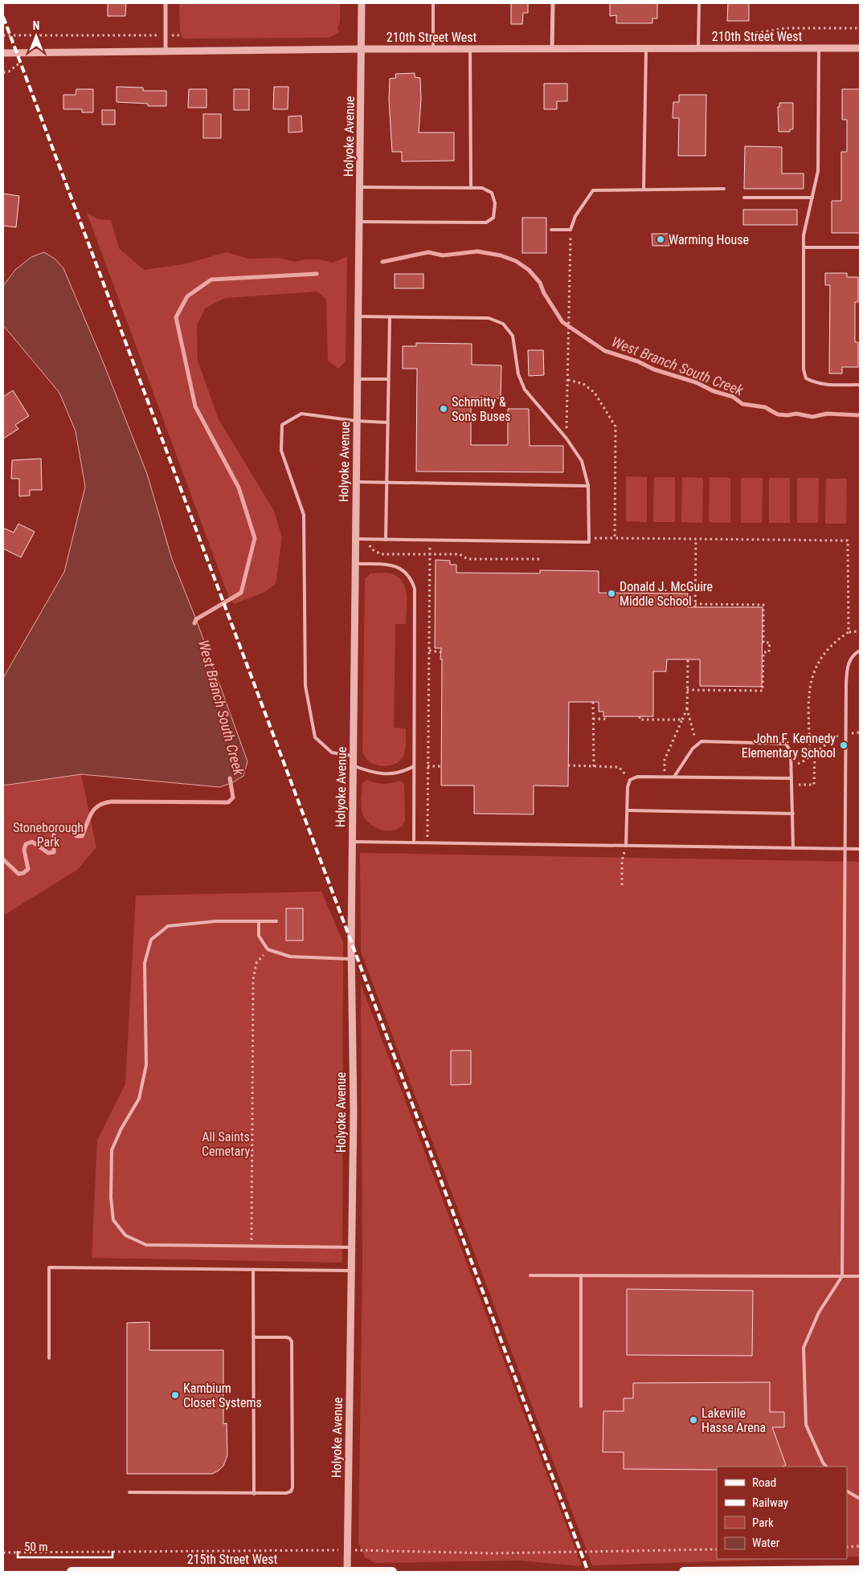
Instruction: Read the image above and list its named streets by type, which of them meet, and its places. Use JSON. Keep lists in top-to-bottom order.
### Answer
{
  "streets": {
    "main road": ["215th Street West"],
    "street": ["210th Street West", "Holyoke Avenue"]
  },
  "crossings": [
    ["210th Street West", "Holyoke Avenue"],
    ["Holyoke Avenue", "215th Street West"]
  ],
  "water": ["West Branch South Creek"],
  "parks": ["Stoneborough Park", "All Saints Cemetary"],
  "places": [
    "Warming House",
    "Schmitty & Sons Buses",
    "Donald J. McGuire Middle School",
    "John F. Kennedy Elementary School",
    "Kambium Closet Systems",
    "Lakeville Hasse Arena"
  ],
  "legend": [
    "Road",
    "Railway",
    "Park",
    "Water"
  ],
  "scale_bar": "50 m",
  "north": "top"
}
